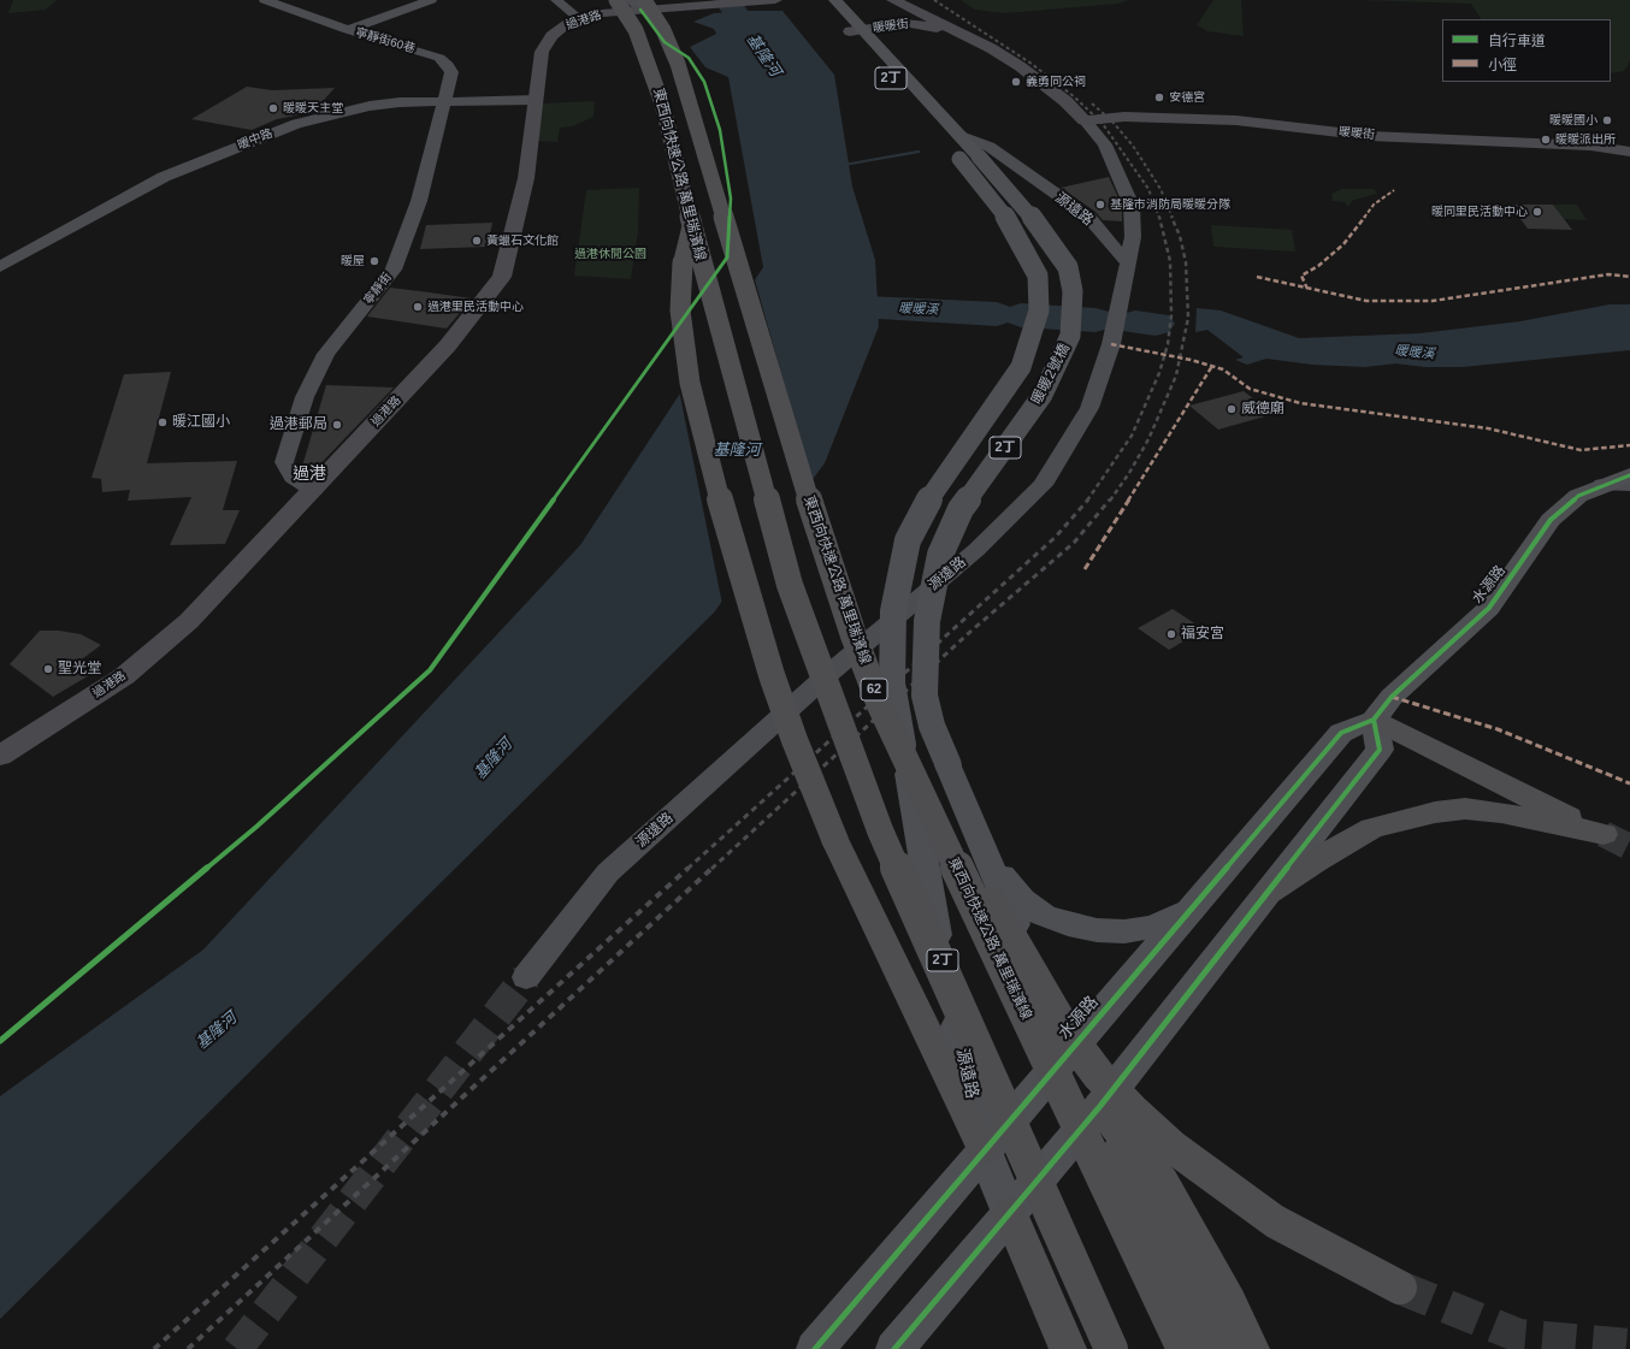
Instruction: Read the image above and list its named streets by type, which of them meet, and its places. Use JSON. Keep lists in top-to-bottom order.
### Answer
{
  "streets": {
    "highway": ["東西向快速公路 萬里瑞濱線", "62"],
    "main road": [
      "2丁",
      "源遠路",
      "暖暖2號橋",
      "水源路"
    ],
    "street": [
      "過港路",
      "暖暖街",
      "寧靜街60巷",
      "暖中路",
      "寧靜街"
    ]
  },
  "crossings": [
    ["過港路", "暖中路"],
    ["過港路", "東西向快速公路 萬里瑞濱線"],
    ["過港路", "寧靜街"],
    ["暖暖街", "源遠路"],
    ["寧靜街60巷", "寧靜街"],
    ["2丁", "暖暖2號橋"],
    ["2丁", "水源路"],
    ["暖中路", "寧靜街"],
    ["東西向快速公路 萬里瑞濱線", "源遠路"],
    ["東西向快速公路 萬里瑞濱線", "暖暖2號橋"],
    ["源遠路", "暖暖2號橋"],
    ["源遠路", "水源路"]
  ],
  "districts": ["過港"],
  "water": ["基隆河", "暖暖溪"],
  "parks": ["過港休閒公園"],
  "places": [
    "義勇同公祠",
    "安德宮",
    "暖暖天主堂",
    "暖暖國小",
    "暖暖派出所",
    "基隆市消防局暖暖分隊",
    "暖同里民活動中心",
    "黃蠟石文化館",
    "暖屋",
    "過港里民活動中心",
    "威德廟",
    "暖江國小",
    "過港郵局",
    "福安宮",
    "聖光堂"
  ],
  "legend": ["自行車道", "小徑"]
}
